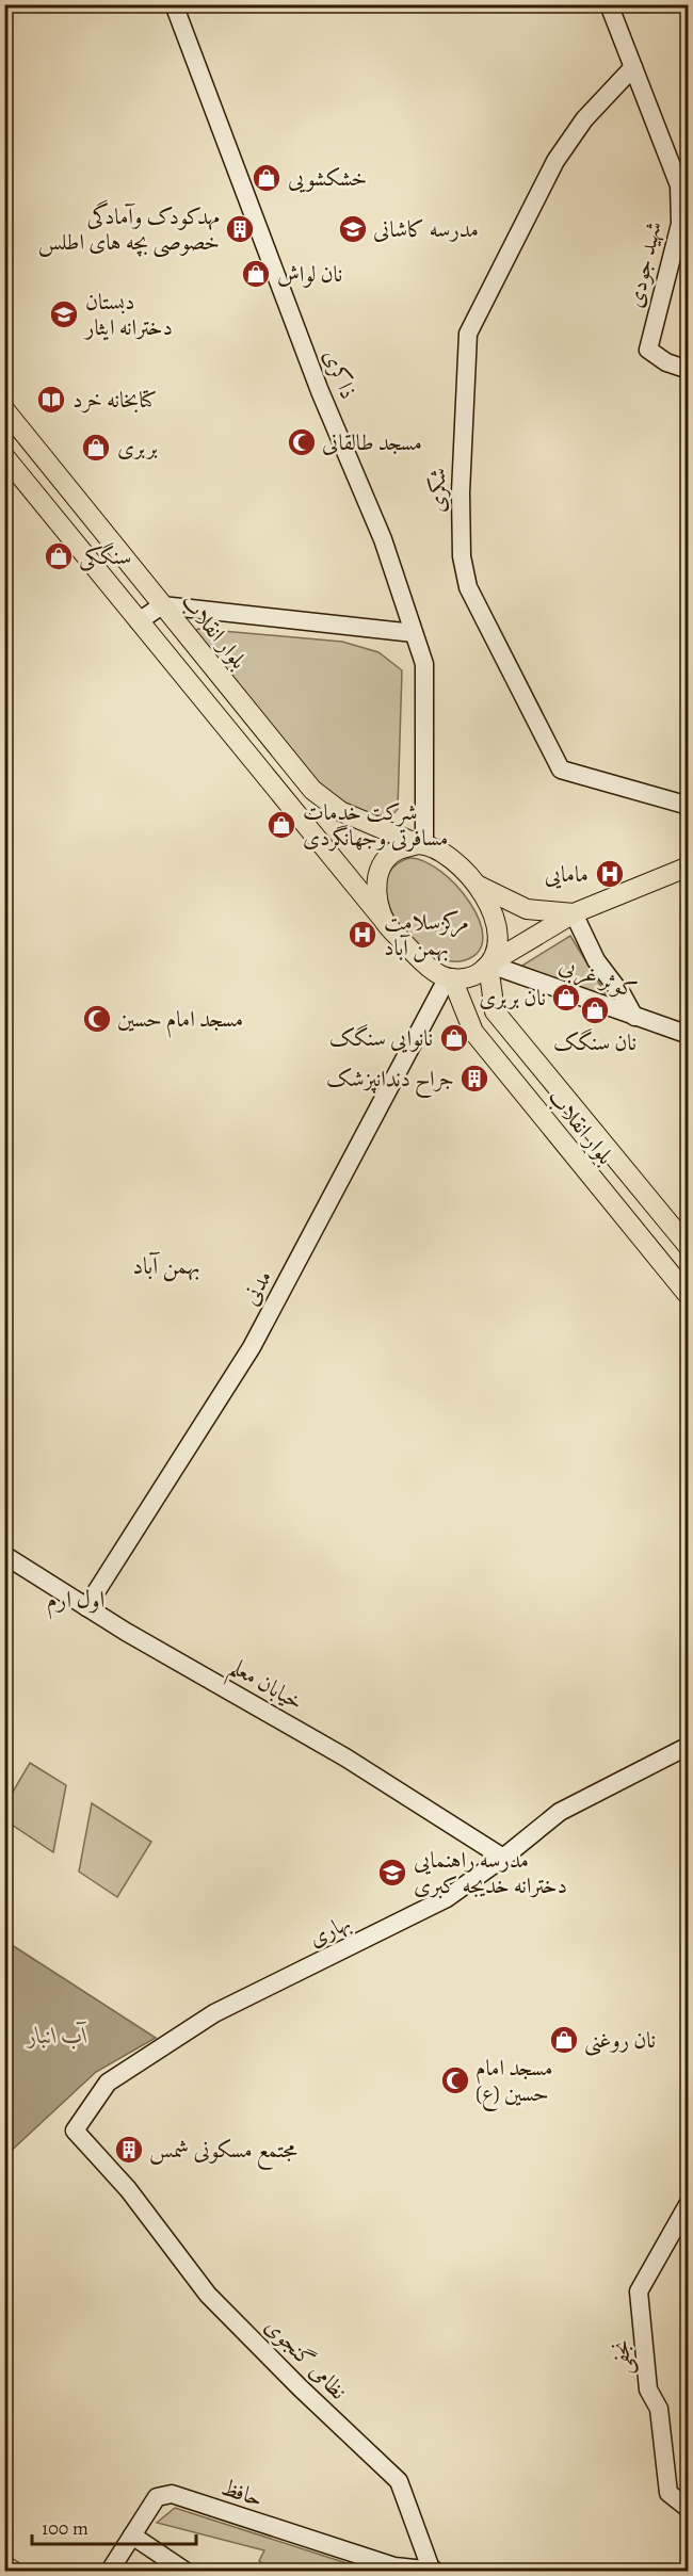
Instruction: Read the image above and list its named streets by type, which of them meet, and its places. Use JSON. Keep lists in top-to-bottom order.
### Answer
{
  "streets": {
    "main road": ["بلوار انقلاب"],
    "street": [
      "شهید جودی",
      "ذاکری",
      "شکری",
      "کوثر غربی",
      "مدنی",
      "خیابان معلم",
      "بهاری",
      "نجفی",
      "نظامی گنجوی",
      "حافظ"
    ]
  },
  "crossings": [
    ["شهید جودی", "شکری"],
    ["ذاکری", "بلوار انقلاب"],
    ["ذاکری", "کوثر غربی"],
    ["ذاکری", "مدنی"],
    ["بلوار انقلاب", "کوثر غربی"],
    ["بلوار انقلاب", "مدنی"],
    ["کوثر غربی", "مدنی"],
    ["مدنی", "خیابان معلم"],
    ["خیابان معلم", "بهاری"],
    ["بهاری", "نظامی گنجوی"],
    ["نظامی گنجوی", "حافظ"]
  ],
  "districts": ["بهمن آباد", "اول ارم"],
  "water": ["آب انبار"],
  "places": {
    "shop": [
      "خشکشویی",
      "نان لواش",
      "بربری",
      "سنگکی",
      "شرکت خدمات مسافرتی وجهانگردی",
      "نان بربری",
      "نان سنگک",
      "نانوایی سنگک",
      "نان روغنی"
    ],
    "building": ["مهدکودک وآمادگی خصوصی بچه های اطلس", "جراح دندانپزشک", "مجتمع مسکونی شمس"],
    "school or university": ["مدرسه کاشانی", "دبستان دخترانه ایثار", "مدرسه راهنمایی دخترانه خدیجه کبری"],
    "library": ["کتابخانه خرد"],
    "mosque": ["مسجد طالقانی", "مسجد امام حسین", "مسجد امام حسین (ع)"],
    "hospital": ["مامایی", "مرکزسلامت بهمن آباد"]
  },
  "scale_bar": "100 m"
}
